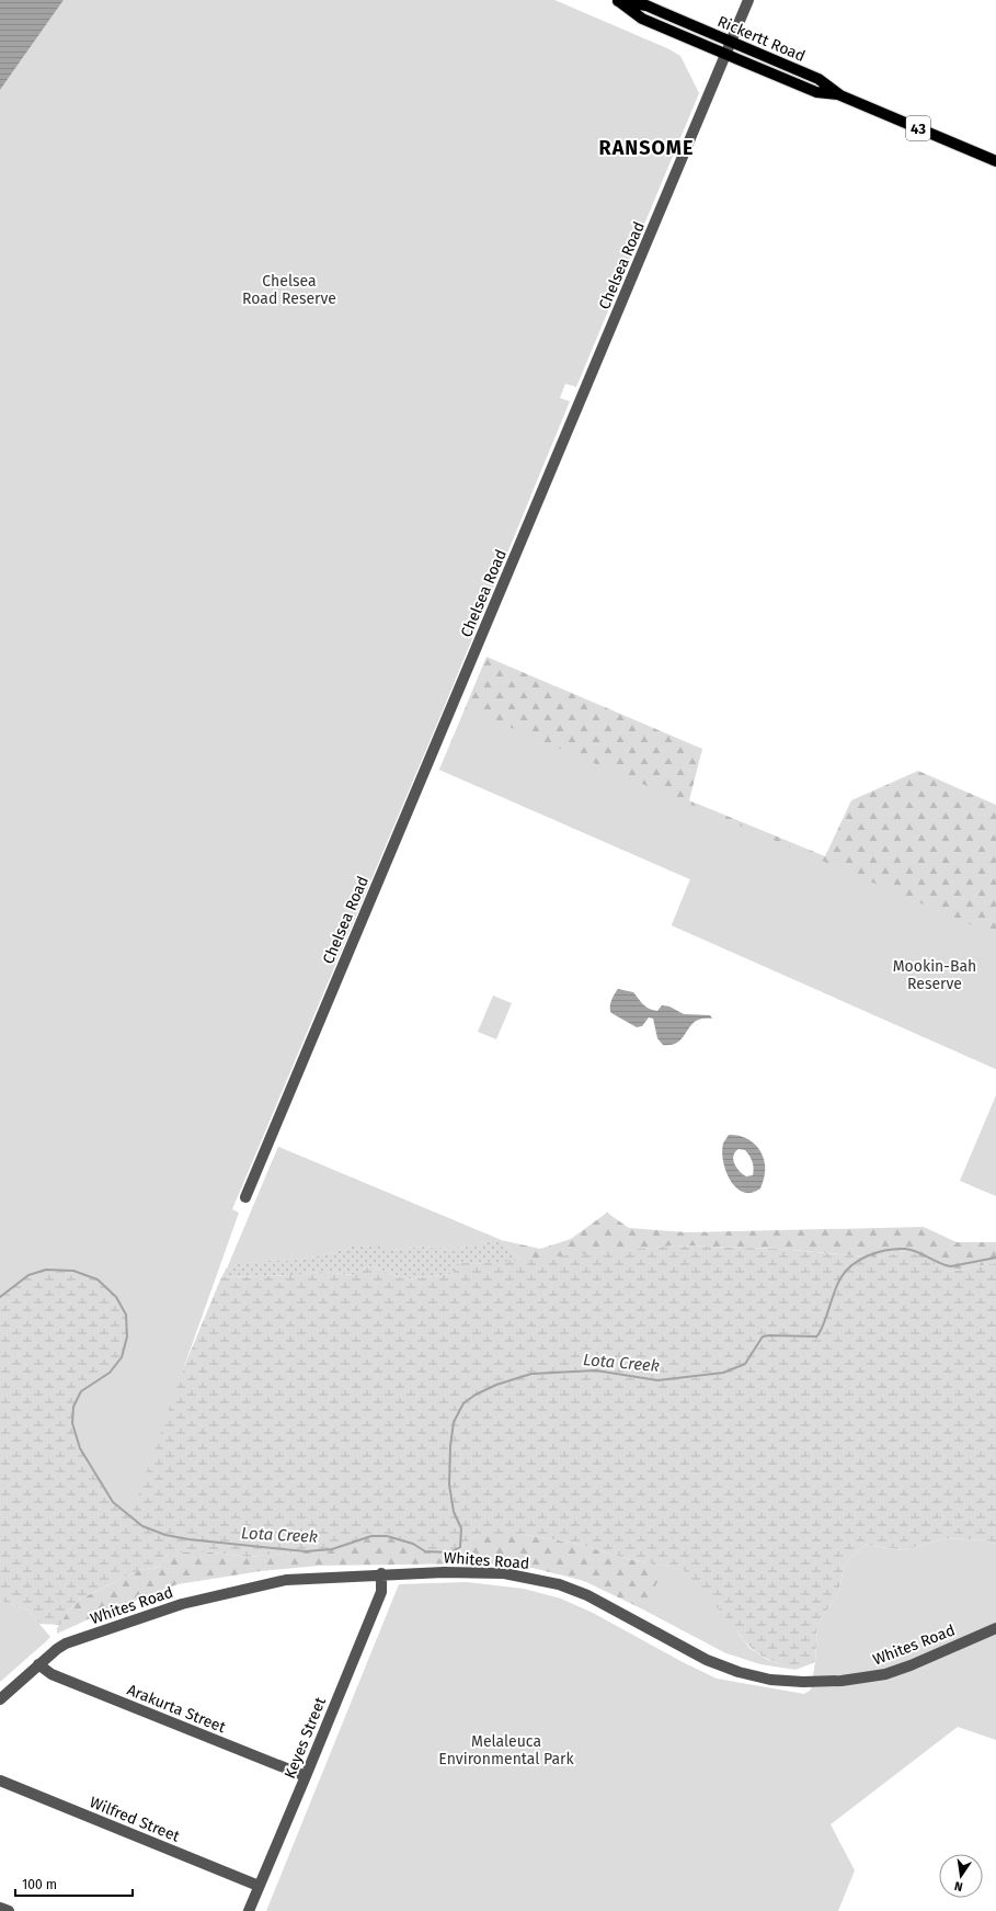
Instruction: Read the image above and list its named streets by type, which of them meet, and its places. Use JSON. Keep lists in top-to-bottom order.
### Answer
{
  "streets": {
    "main road": ["Rickertt Road", "43"],
    "street": [
      "Chelsea Road",
      "Whites Road",
      "Arakurta Street",
      "Keyes Street",
      "Wilfred Street"
    ]
  },
  "crossings": [
    ["Rickertt Road", "Chelsea Road"],
    ["Whites Road", "Arakurta Street"],
    ["Whites Road", "Keyes Street"],
    ["Arakurta Street", "Keyes Street"],
    ["Keyes Street", "Wilfred Street"]
  ],
  "districts": ["RANSOME"],
  "water": ["Lota Creek"],
  "parks": ["Chelsea Road Reserve", "Mookin-Bah Reserve", "Melaleuca Environmental Park"],
  "scale_bar": "100 m",
  "north": "bottom"
}
